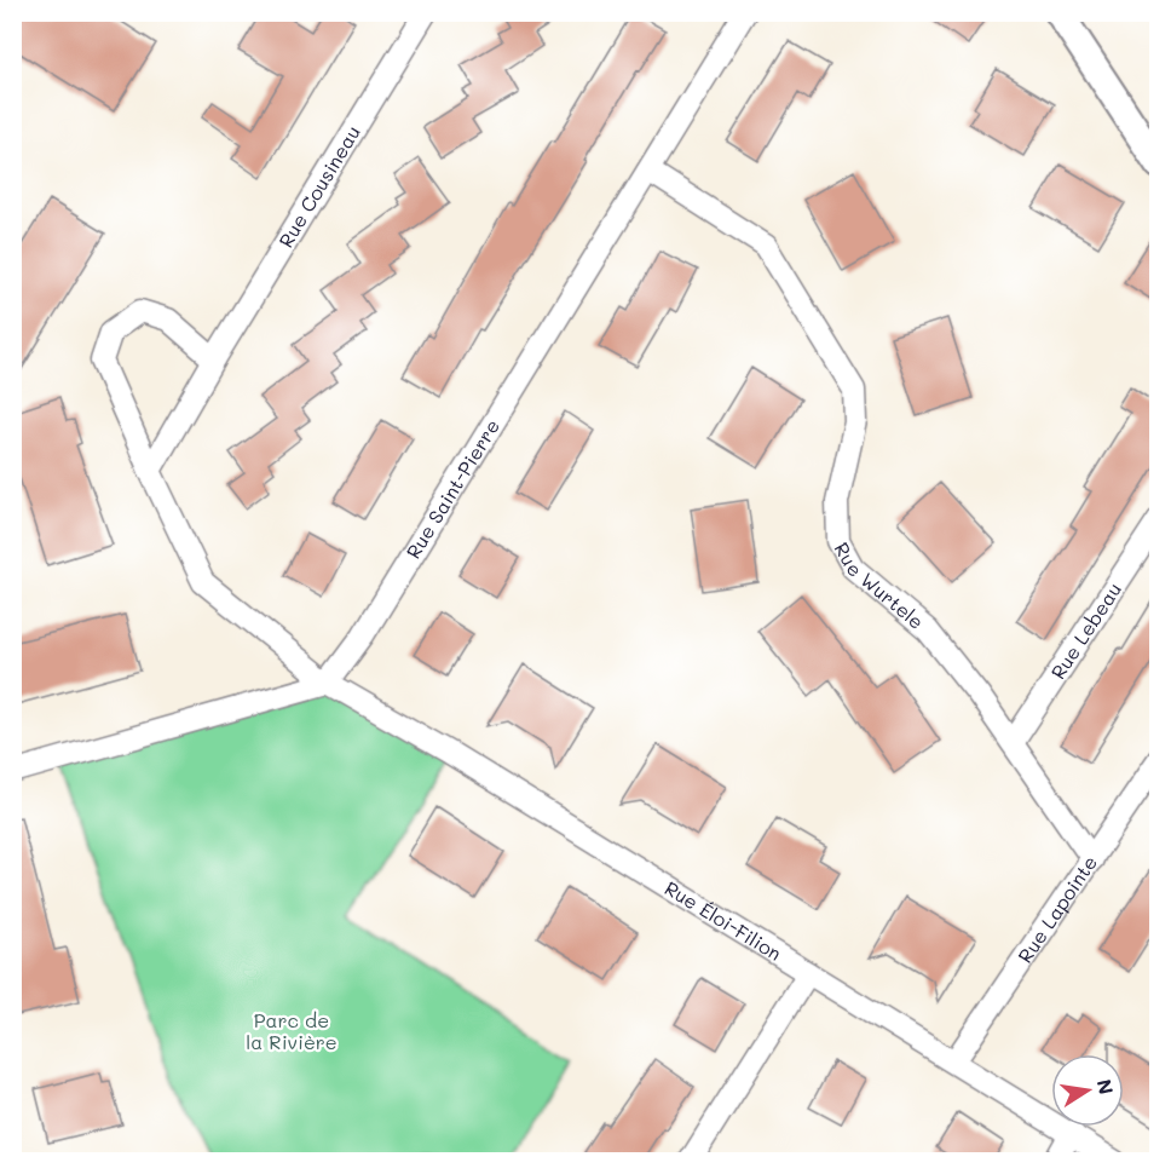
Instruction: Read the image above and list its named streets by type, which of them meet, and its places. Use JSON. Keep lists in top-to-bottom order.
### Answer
{
  "streets": {
    "street": [
      "Rue Cousineau",
      "Rue Saint-Pierre",
      "Rue Wurtele",
      "Rue Lebeau",
      "Rue Lapointe",
      "Rue Éloi-Filion"
    ]
  },
  "crossings": [
    ["Rue Saint-Pierre", "Rue Wurtele"],
    ["Rue Saint-Pierre", "Rue Éloi-Filion"],
    ["Rue Wurtele", "Rue Lebeau"],
    ["Rue Wurtele", "Rue Lapointe"],
    ["Rue Lapointe", "Rue Éloi-Filion"]
  ],
  "parks": ["Parc de la Rivière"],
  "north": "right"
}
